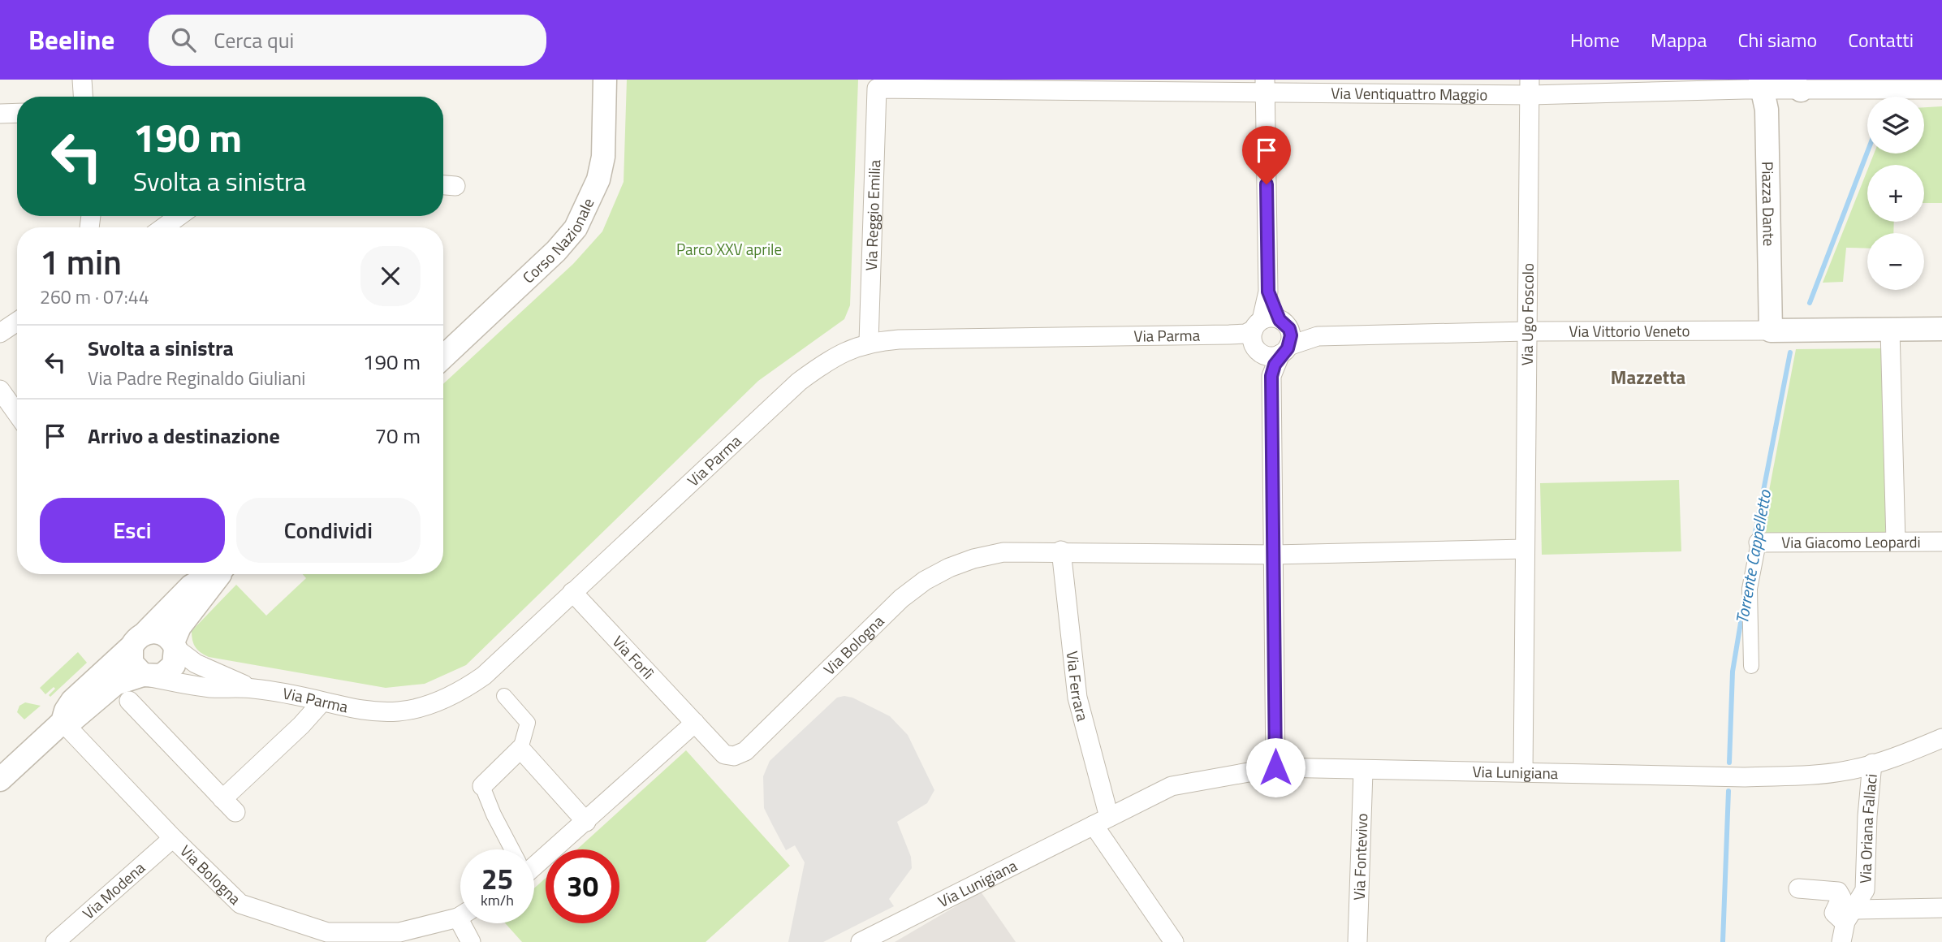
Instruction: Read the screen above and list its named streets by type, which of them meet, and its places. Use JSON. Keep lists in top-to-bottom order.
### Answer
{
  "streets": {
    "street": [
      "Via Ventiquattro Maggio",
      "Piazza Dante",
      "Via Reggio Emilia",
      "Corso Nazionale",
      "Via Ugo Foscolo",
      "Via Vittorio Veneto",
      "Via Parma",
      "Via Giacomo Leopardi",
      "Via Bologna",
      "Via Forlì",
      "Via Ferrara",
      "Via Lunigiana",
      "Via Oriana Fallaci",
      "Via Fontevivo",
      "Via Modena"
    ]
  },
  "crossings": [
    ["Via Ventiquattro Maggio", "Piazza Dante"],
    ["Via Ventiquattro Maggio", "Via Reggio Emilia"],
    ["Via Ventiquattro Maggio", "Via Ugo Foscolo"],
    ["Piazza Dante", "Via Vittorio Veneto"],
    ["Via Reggio Emilia", "Via Parma"],
    ["Via Ugo Foscolo", "Via Vittorio Veneto"],
    ["Via Ugo Foscolo", "Via Lunigiana"],
    ["Via Vittorio Veneto", "Via Parma"],
    ["Via Parma", "Via Forlì"],
    ["Via Bologna", "Via Forlì"],
    ["Via Bologna", "Via Ferrara"],
    ["Via Bologna", "Via Modena"],
    ["Via Ferrara", "Via Lunigiana"],
    ["Via Lunigiana", "Via Oriana Fallaci"],
    ["Via Lunigiana", "Via Fontevivo"]
  ],
  "districts": ["Mazzetta"],
  "water": ["Torrente Cappelletto"],
  "parks": ["Parco XXV aprile"],
  "page": {
    "header": "Beeline",
    "search": "Cerca qui",
    "nav": [
      "Home",
      "Mappa",
      "Chi siamo",
      "Contatti"
    ],
    "map_buttons": ["+", "−"],
    "turn": ["190 m", "Svolta a sinistra"],
    "heading": ["1 min", "260 m · 07:44"],
    "list": [
      {
        "name": "Svolta a sinistra",
        "note": "Via Padre Reginaldo Giuliani",
        "value": "190 m"
      },
      {
        "name": "Arrivo a destinazione",
        "value": "70 m"
      }
    ],
    "buttons": ["Esci", "Condividi"],
    "speed": "25 km/h",
    "limit": "30"
  }
}
